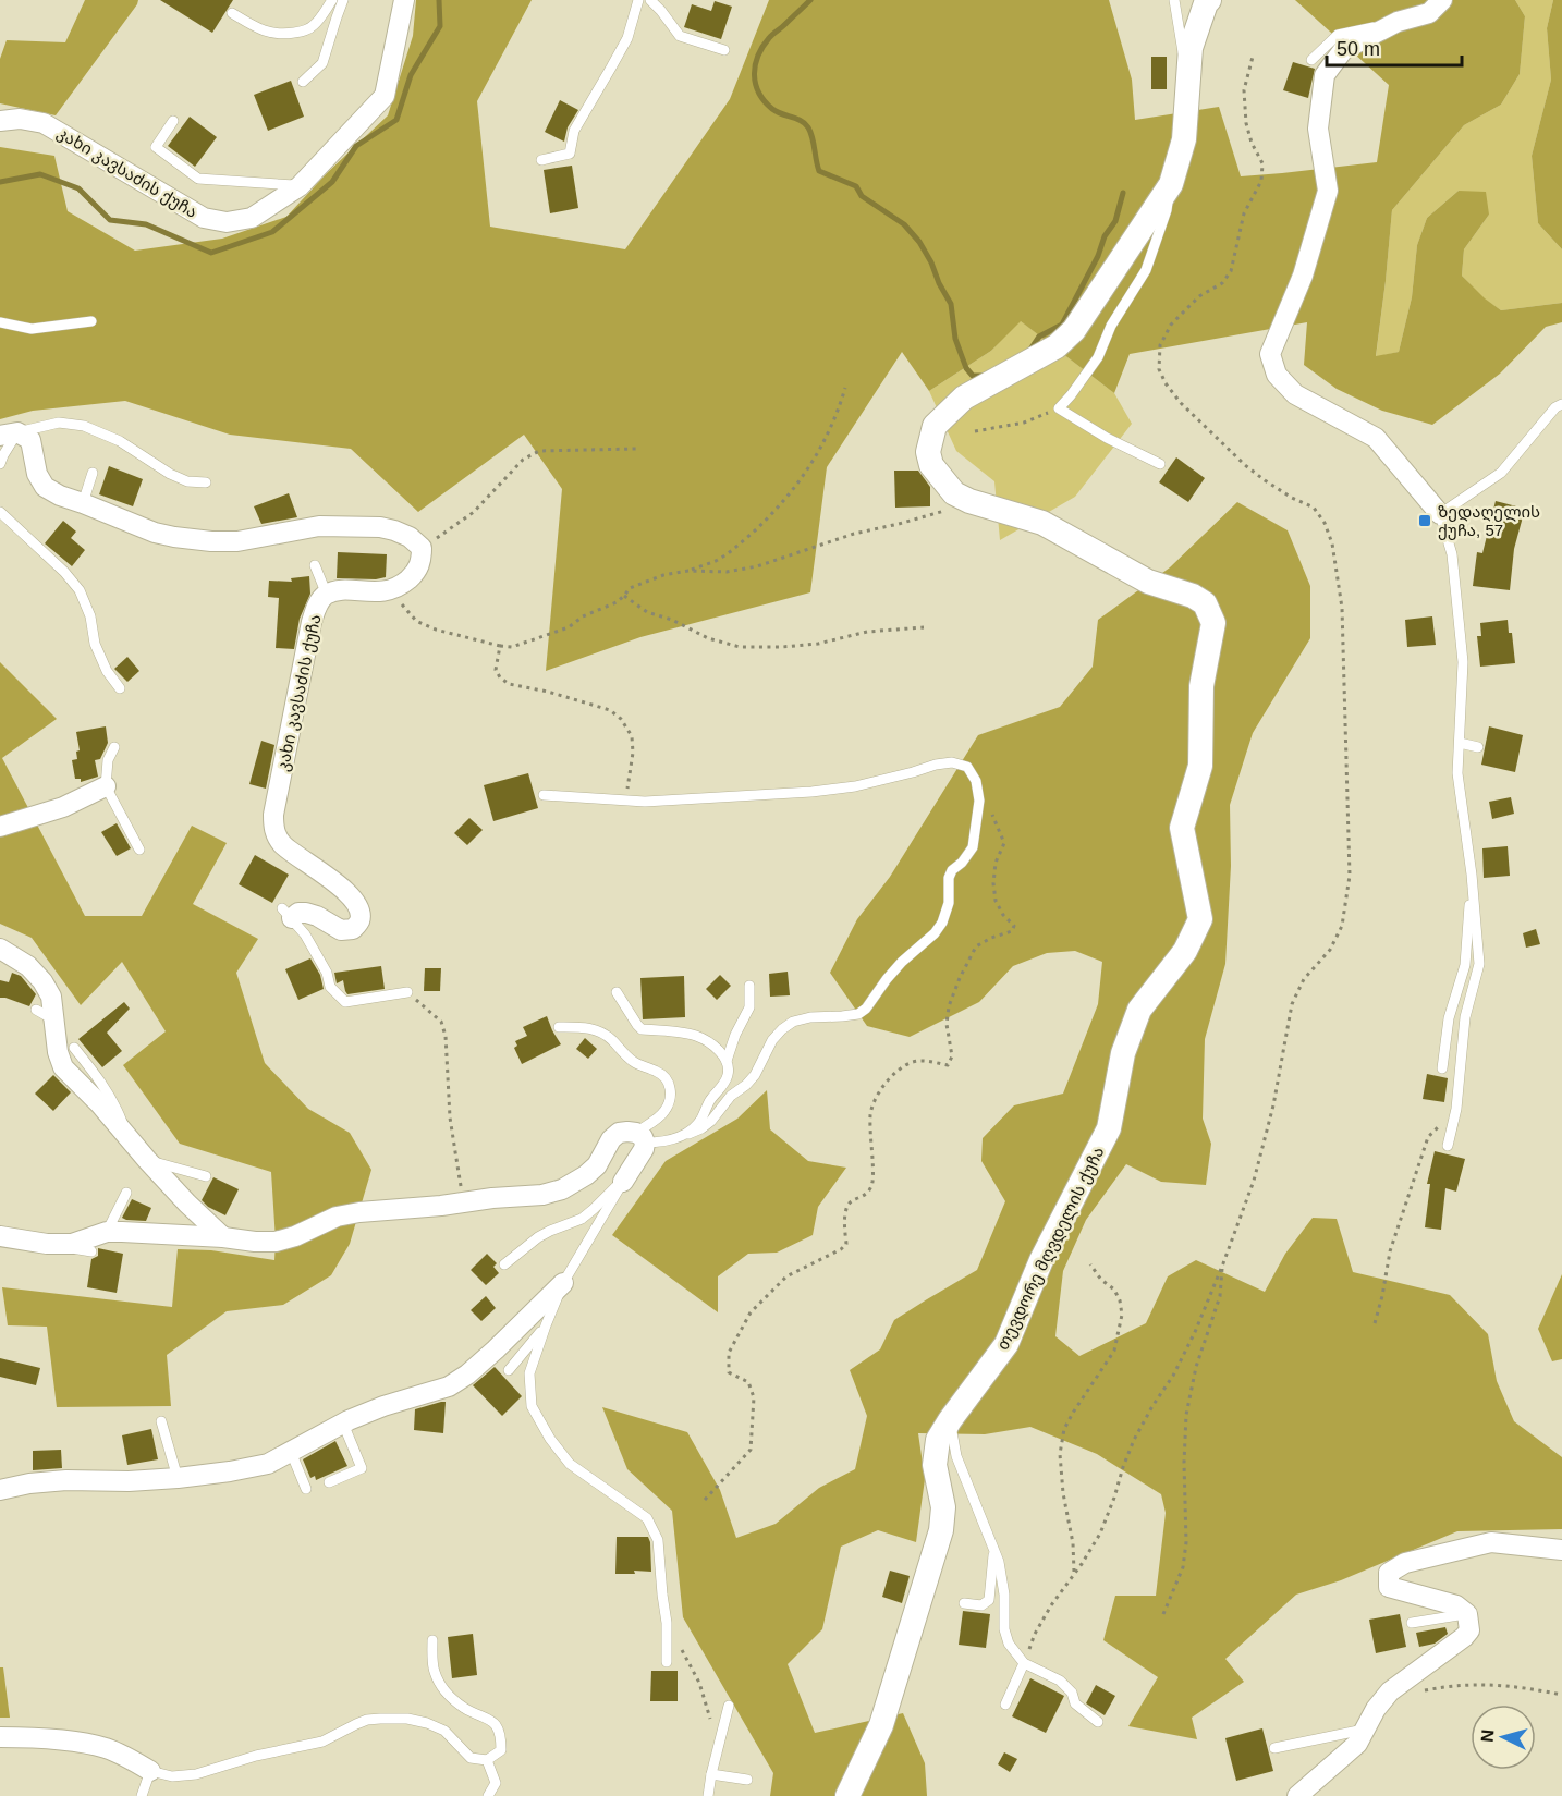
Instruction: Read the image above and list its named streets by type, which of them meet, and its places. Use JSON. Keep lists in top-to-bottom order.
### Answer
{
  "streets": {
    "street": ["კახი კავსაძის ქუჩა", "თევდორე მღვდელის ქუჩა"]
  },
  "places": {
    "transit": ["ზედაღელის ქუჩა, 57"]
  },
  "scale_bar": "50 m",
  "north": "left"
}
